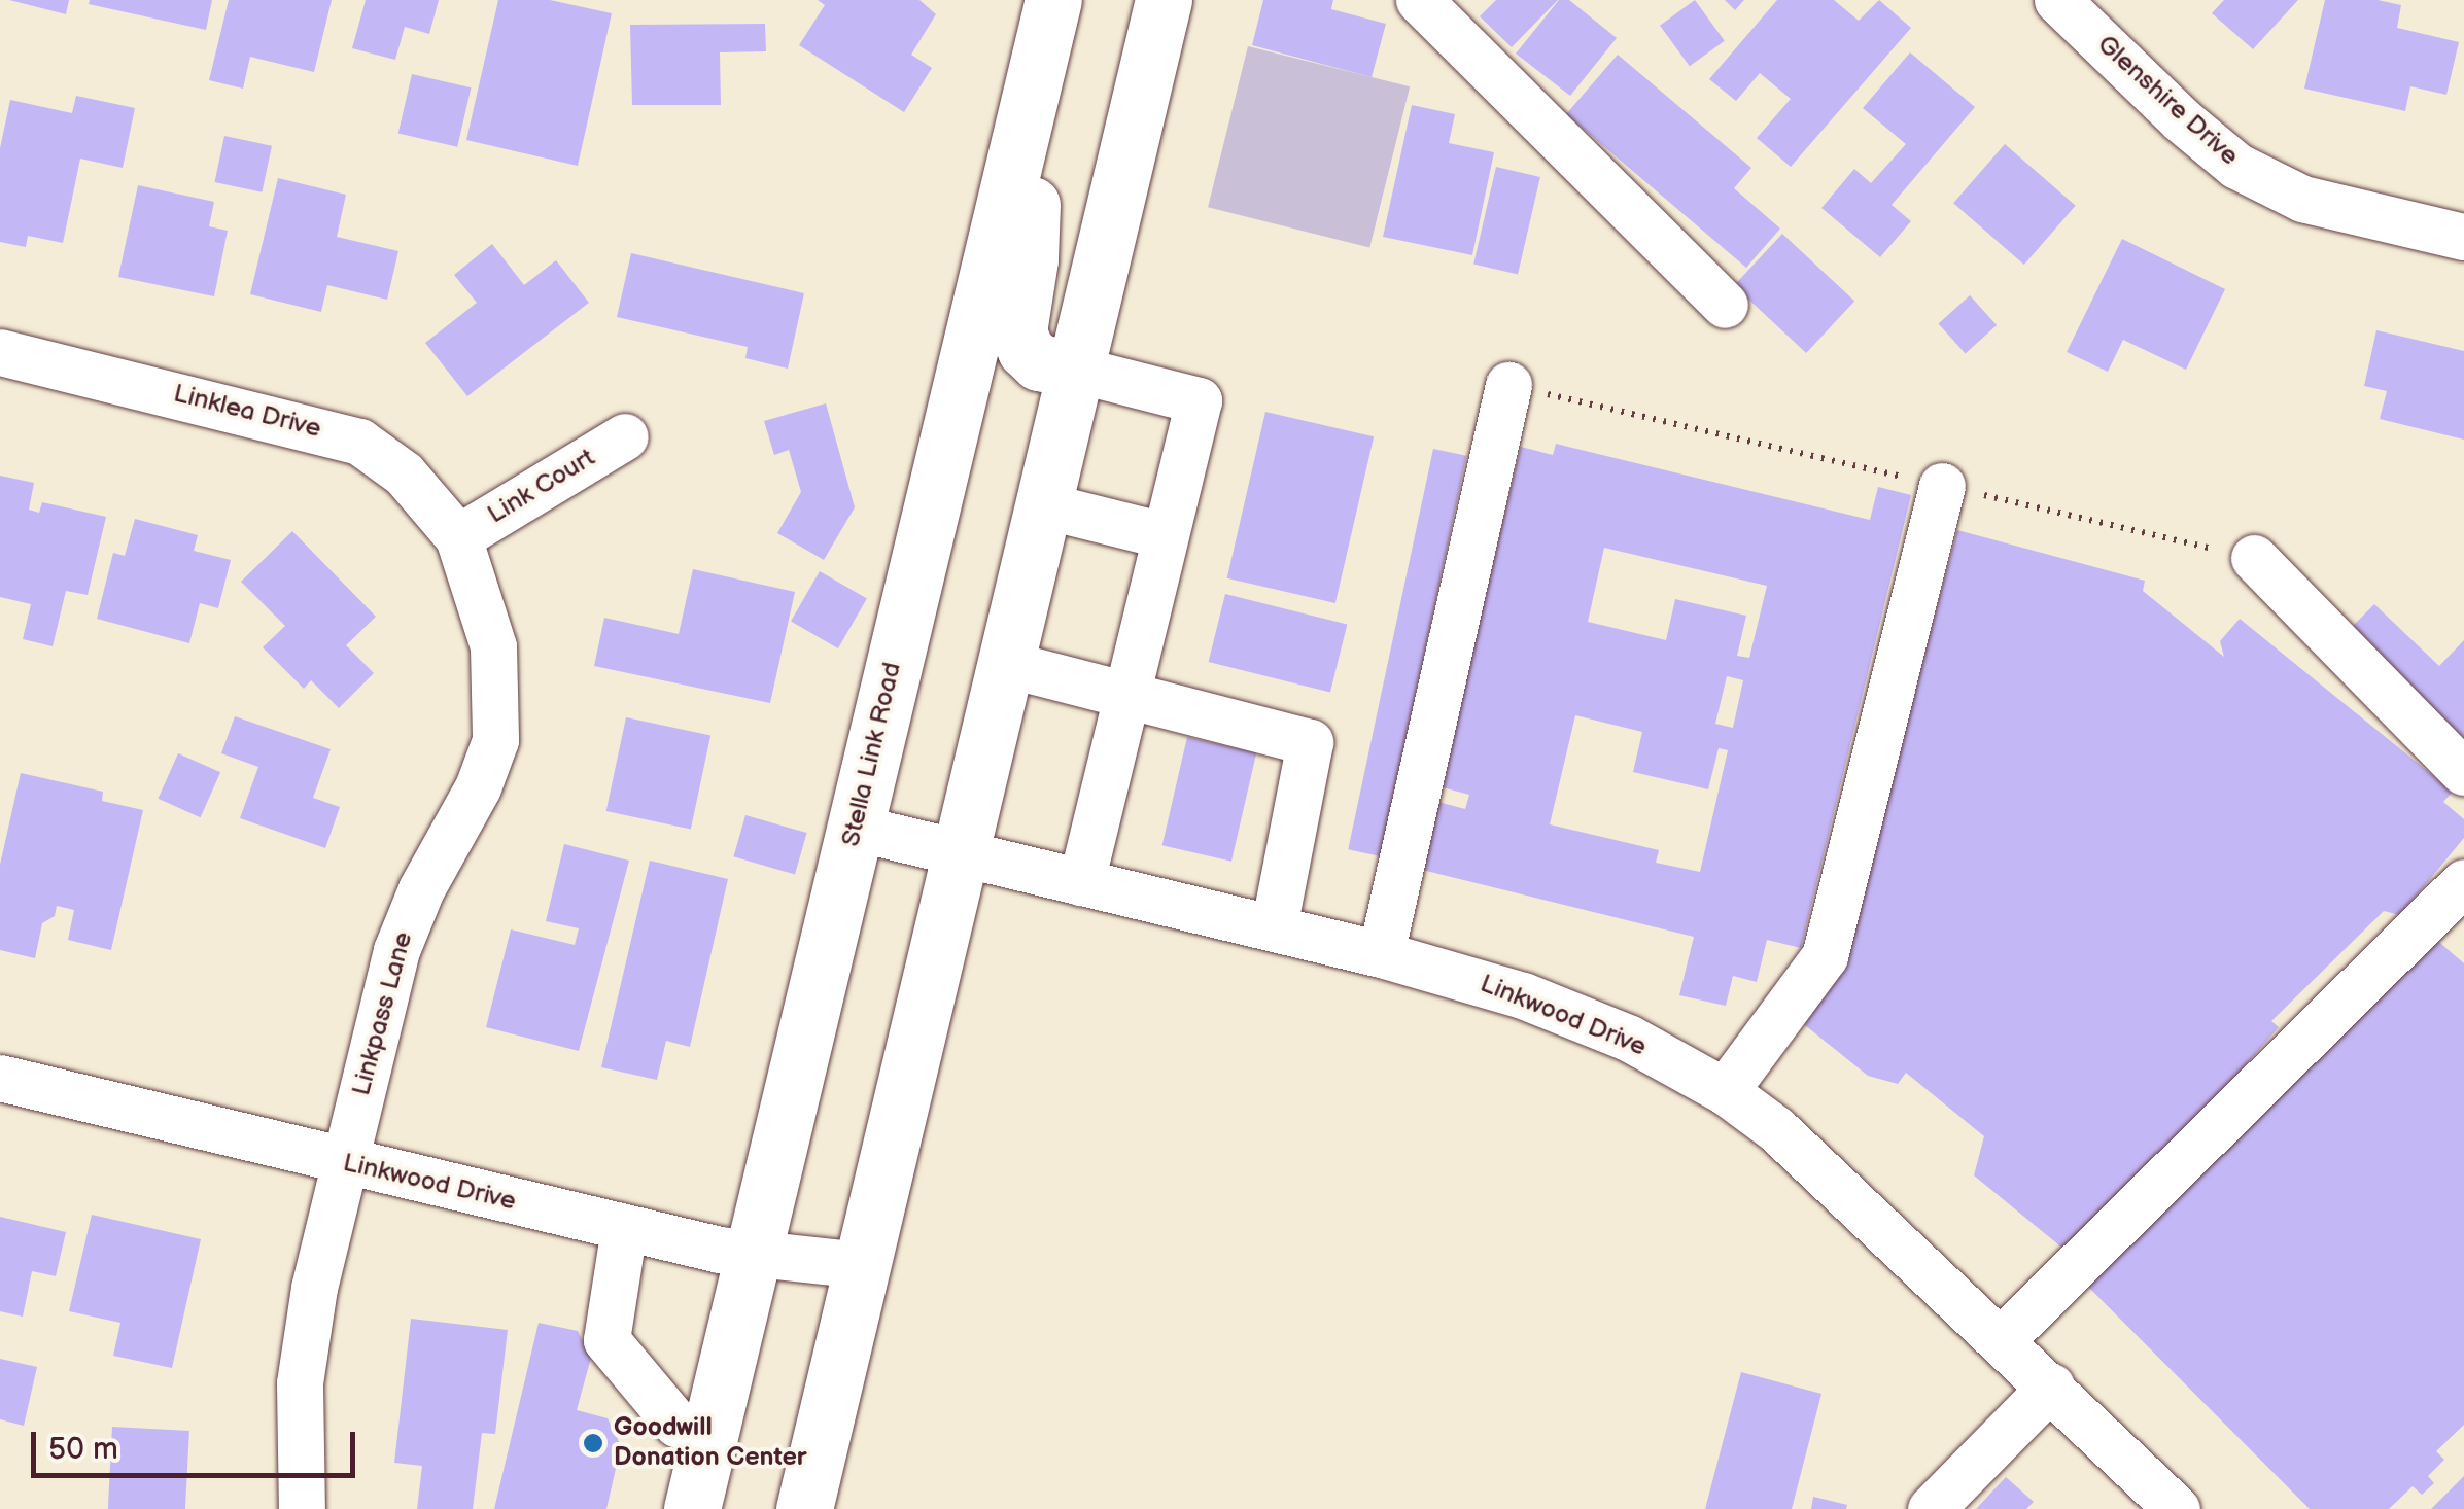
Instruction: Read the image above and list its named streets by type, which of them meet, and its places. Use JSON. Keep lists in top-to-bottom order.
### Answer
{
  "streets": {
    "main road": ["Stella Link Road"],
    "street": [
      "Glenshire Drive",
      "Linklea Drive",
      "Link Court",
      "Linkpass Lane",
      "Linkwood Drive"
    ]
  },
  "crossings": [
    ["Linklea Drive", "Link Court"],
    ["Linklea Drive", "Linkpass Lane"],
    ["Link Court", "Linkpass Lane"],
    ["Stella Link Road", "Linkwood Drive"],
    ["Linkpass Lane", "Linkwood Drive"]
  ],
  "places": ["Goodwill Donation Center"],
  "scale_bar": "50 m"
}
